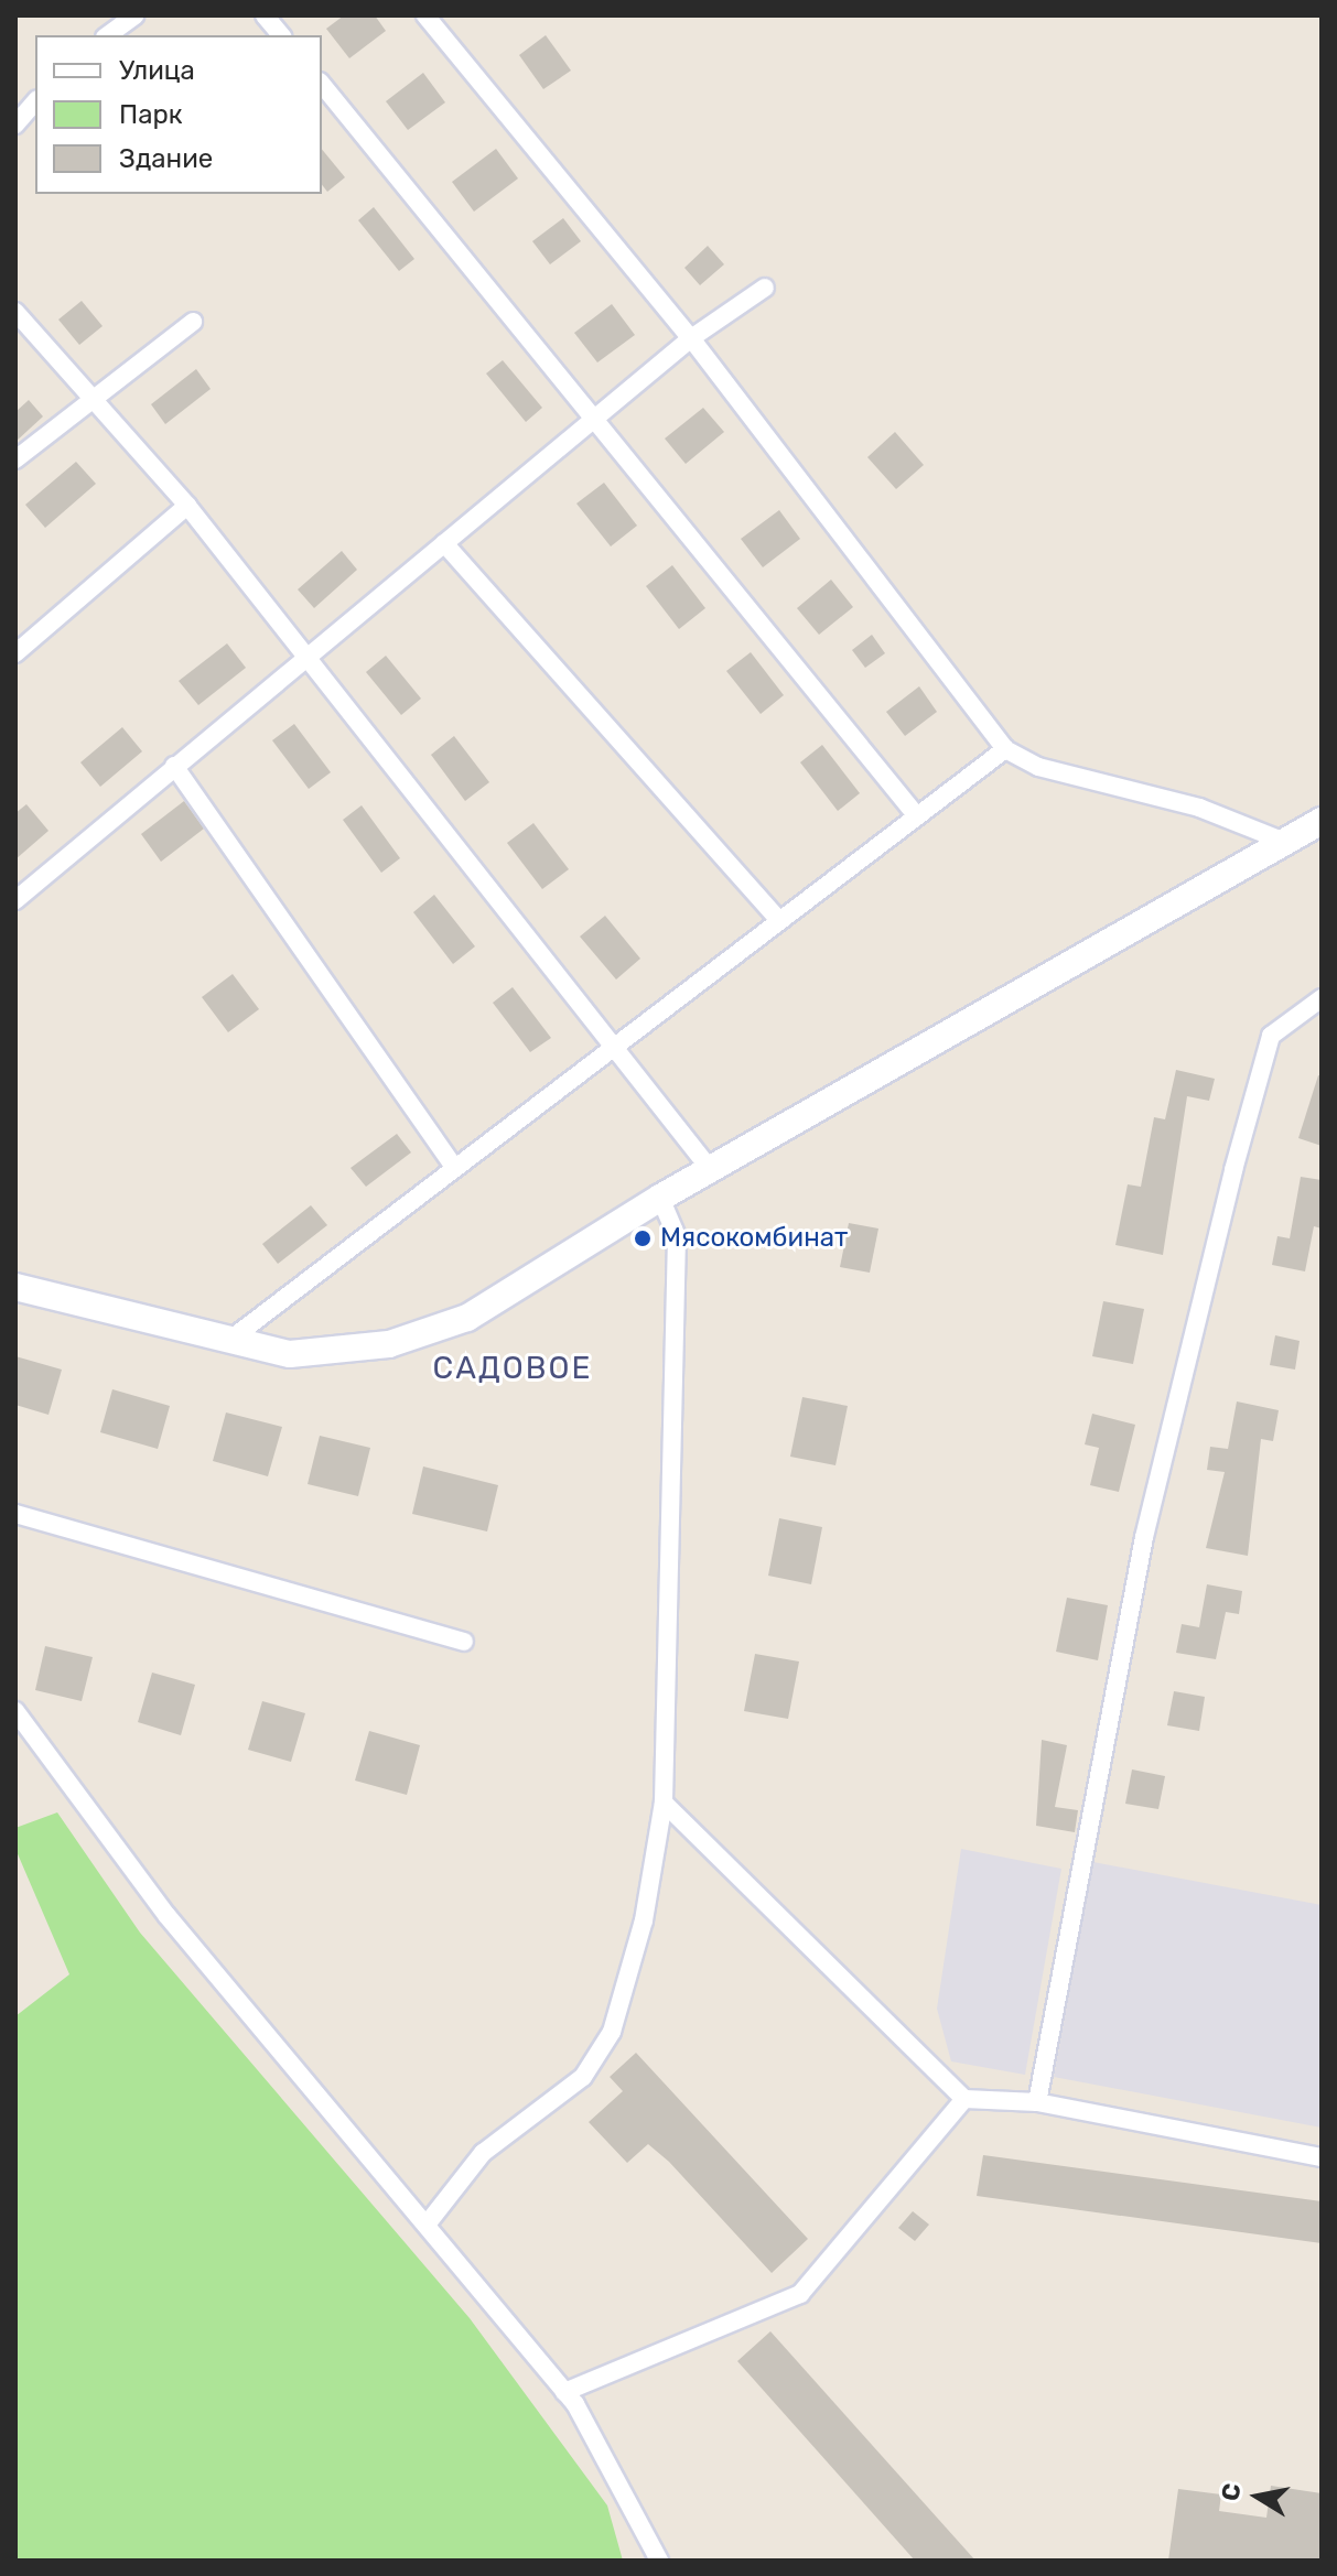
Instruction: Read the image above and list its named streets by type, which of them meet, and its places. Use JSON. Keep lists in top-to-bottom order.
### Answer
{
  "districts": ["САДОВОЕ"],
  "places": ["Мясокомбинат"],
  "legend": ["Улица", "Парк", "Здание"],
  "north": "left"
}
